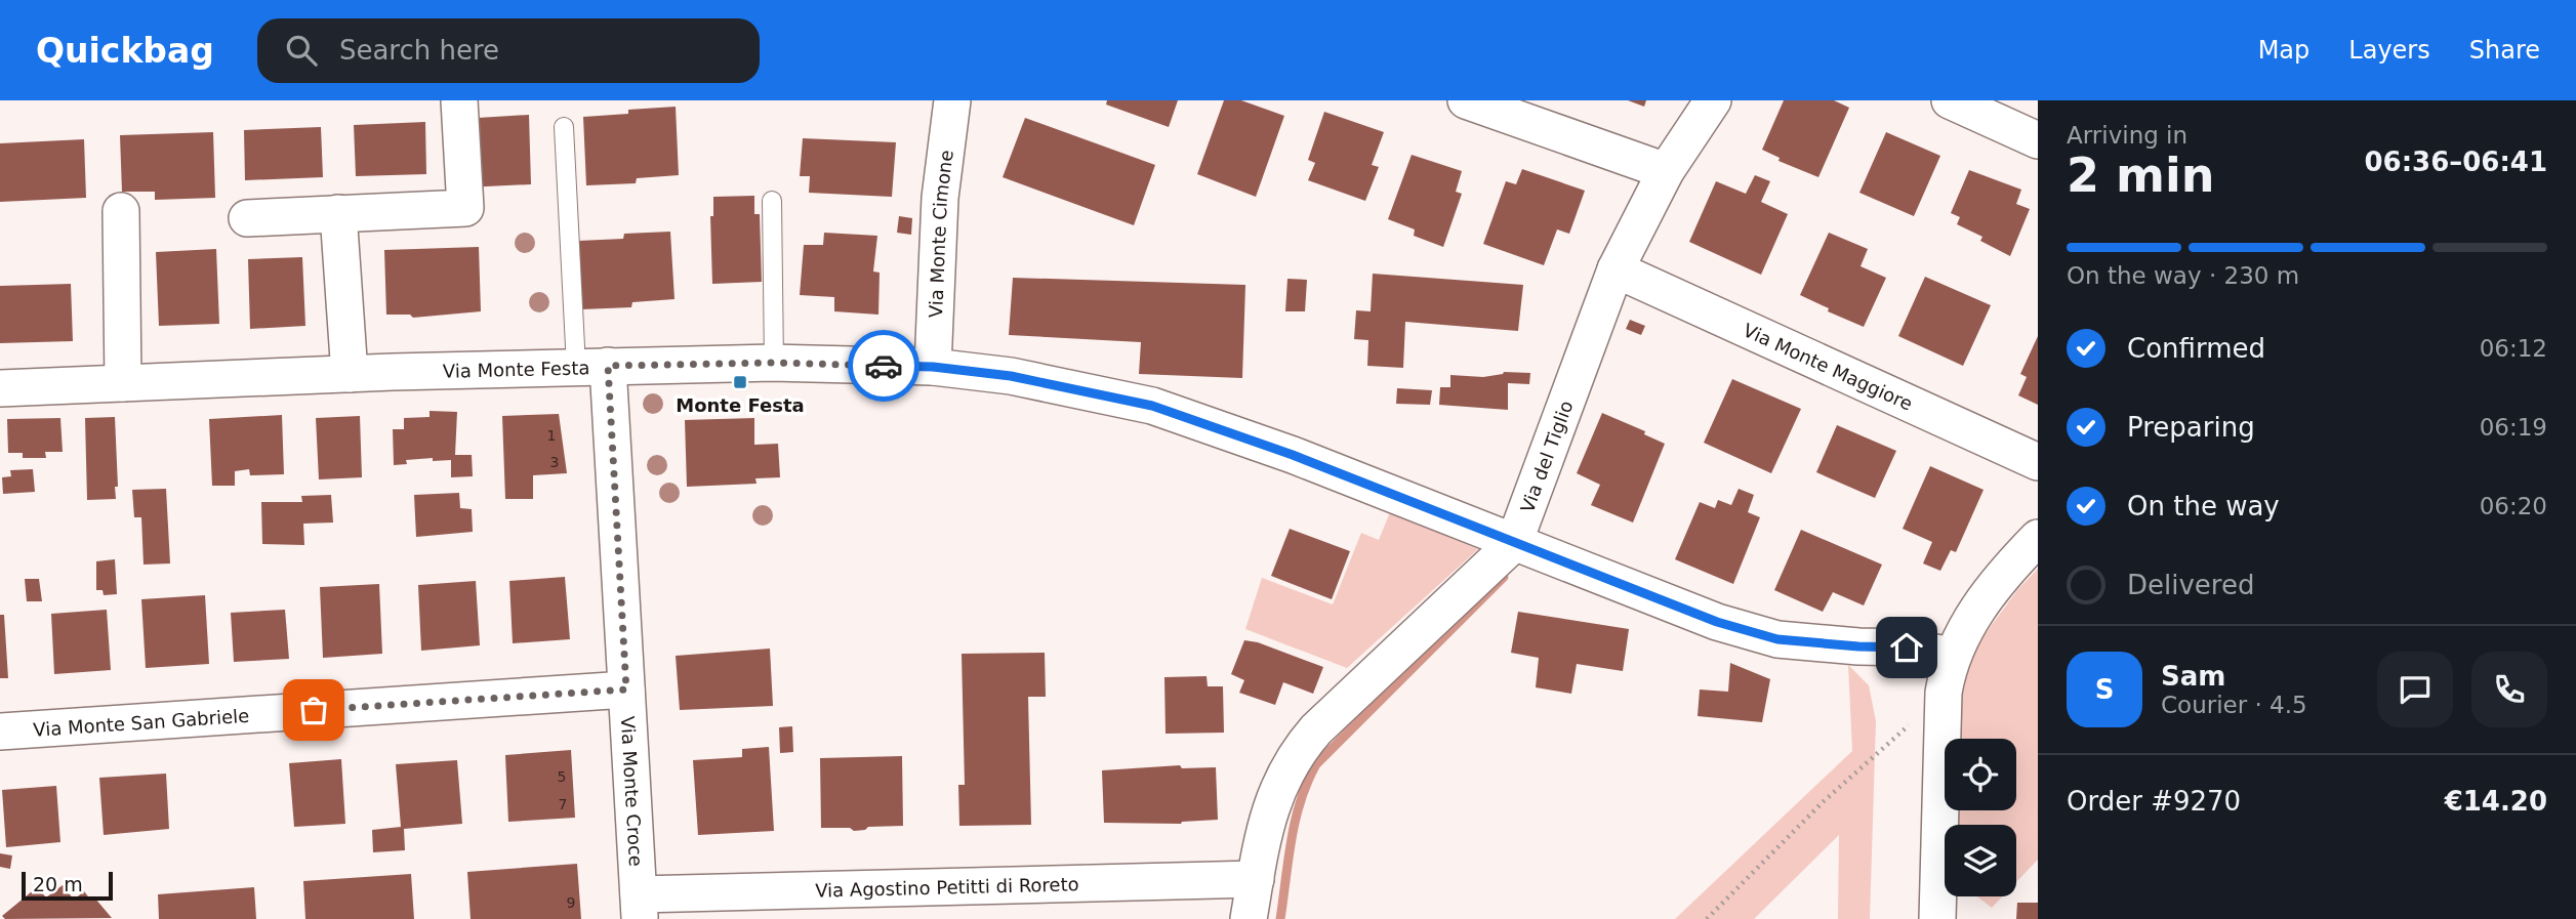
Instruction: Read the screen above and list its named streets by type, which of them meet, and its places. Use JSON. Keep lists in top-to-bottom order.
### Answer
{
  "streets": {
    "street": [
      "Via Monte Cimone",
      "Via Monte Maggiore",
      "Via Monte Festa",
      "Via del Tiglio",
      "Via Monte San Gabriele",
      "Via Monte Croce",
      "Via Agostino Petitti di Roreto"
    ]
  },
  "crossings": [
    ["Via Monte Cimone", "Via Monte Festa"],
    ["Via Monte Maggiore", "Via del Tiglio"],
    ["Via Monte Festa", "Via del Tiglio"],
    ["Via Monte Festa", "Via Monte Croce"],
    ["Via del Tiglio", "Via Agostino Petitti di Roreto"],
    ["Via Monte San Gabriele", "Via Monte Croce"],
    ["Via Monte Croce", "Via Agostino Petitti di Roreto"]
  ],
  "places": {
    "transit": ["Monte Festa"]
  },
  "house_numbers": [
    "1",
    "3",
    "5",
    "7",
    "9"
  ],
  "scale_bar": "20 m",
  "page": {
    "header": "Quickbag",
    "search": "Search here",
    "nav": ["Map", "Layers", "Share"],
    "heading": ["2 min", "Arriving in", "06:36–06:41"],
    "panel": [
      "Sam",
      "Courier · 4.5",
      "Order #9270",
      "€14.20"
    ],
    "bar": "On the way · 230 m",
    "list": [
      ["Confirmed", "06:12"],
      ["Preparing", "06:19"],
      ["On the way", "06:20"],
      "Delivered"
    ],
    "round": "S",
    "scale": "20 m"
  }
}
